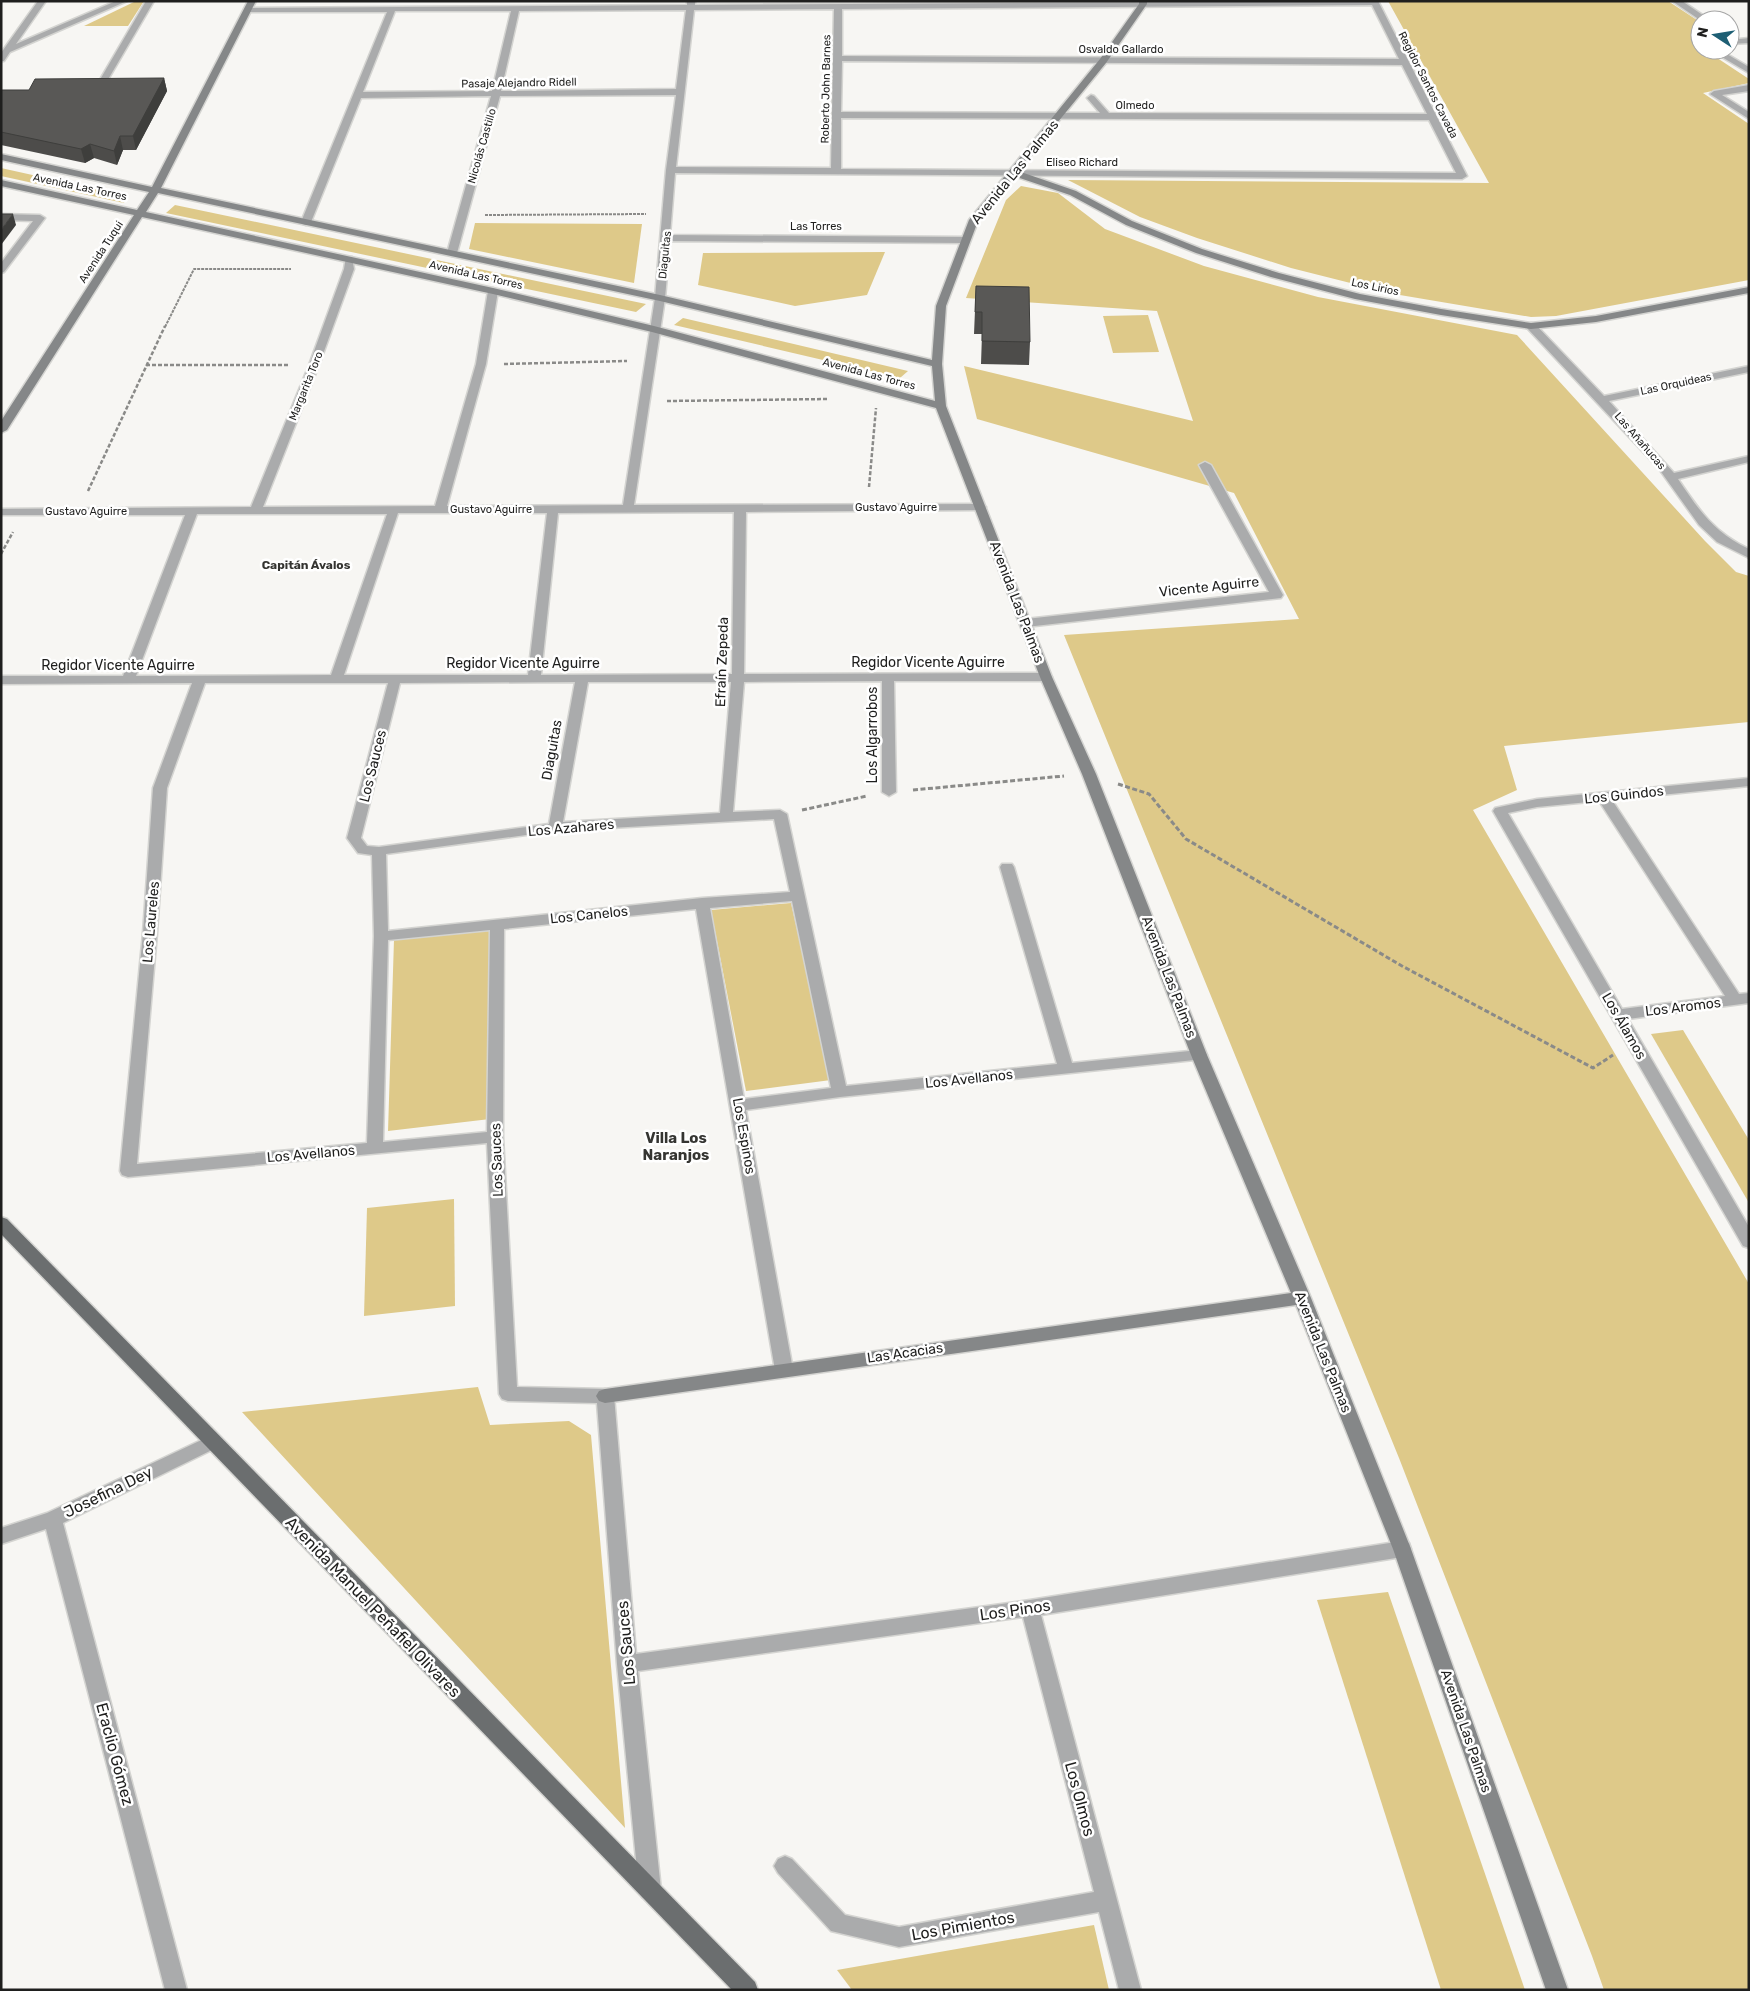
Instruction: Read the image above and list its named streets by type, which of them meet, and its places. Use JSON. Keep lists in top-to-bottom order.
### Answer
{
  "streets": {
    "main road": ["Avenida Manuel Peñafiel Olivares"],
    "street": [
      "Osvaldo Gallardo",
      "Pasaje Alejandro Ridell",
      "Regidor Santos Cavada",
      "Roberto John Barnes",
      "Olmedo",
      "Nicolás Castillo",
      "Eliseo Richard",
      "Avenida Las Palmas",
      "Avenida Las Torres",
      "Las Torres",
      "Avenida Tuqui",
      "Diaguitas",
      "Los Lirios",
      "Las Orquideas",
      "Margarita Toro",
      "Las Añañucas",
      "Gustavo Aguirre",
      "Vicente Aguirre",
      "Efraín Zepeda",
      "Regidor Vicente Aguirre",
      "Los Algarrobos",
      "Los Sauces",
      "Los Guindos",
      "Los Azahares",
      "Los Canelos",
      "Los Laureles",
      "Los Aromos",
      "Los Álamos",
      "Los Avellanos",
      "Los Espinos",
      "Las Acacias",
      "Josefina Dey",
      "Los Pinos",
      "Eraclio Gómez",
      "Los Olmos",
      "Los Pimientos"
    ]
  },
  "crossings": [
    ["Osvaldo Gallardo", "Regidor Santos Cavada"],
    ["Osvaldo Gallardo", "Roberto John Barnes"],
    ["Osvaldo Gallardo", "Avenida Las Palmas"],
    ["Pasaje Alejandro Ridell", "Nicolás Castillo"],
    ["Pasaje Alejandro Ridell", "Diaguitas"],
    ["Regidor Santos Cavada", "Olmedo"],
    ["Regidor Santos Cavada", "Eliseo Richard"],
    ["Roberto John Barnes", "Olmedo"],
    ["Roberto John Barnes", "Eliseo Richard"],
    ["Olmedo", "Avenida Las Palmas"],
    ["Nicolás Castillo", "Avenida Las Torres"],
    ["Eliseo Richard", "Avenida Las Palmas"],
    ["Eliseo Richard", "Diaguitas"],
    ["Eliseo Richard", "Los Lirios"],
    ["Avenida Las Palmas", "Avenida Las Torres"],
    ["Avenida Las Palmas", "Las Torres"],
    ["Avenida Las Palmas", "Los Lirios"],
    ["Avenida Las Palmas", "Gustavo Aguirre"],
    ["Avenida Las Palmas", "Vicente Aguirre"],
    ["Avenida Las Palmas", "Regidor Vicente Aguirre"],
    ["Avenida Las Palmas", "Los Avellanos"],
    ["Avenida Las Palmas", "Las Acacias"],
    ["Avenida Las Palmas", "Los Pinos"],
    ["Avenida Las Torres", "Avenida Tuqui"],
    ["Avenida Las Torres", "Diaguitas"],
    ["Avenida Las Torres", "Margarita Toro"],
    ["Las Torres", "Diaguitas"],
    ["Diaguitas", "Gustavo Aguirre"],
    ["Diaguitas", "Regidor Vicente Aguirre"],
    ["Diaguitas", "Los Azahares"],
    ["Los Lirios", "Las Añañucas"],
    ["Las Orquideas", "Las Añañucas"],
    ["Margarita Toro", "Gustavo Aguirre"],
    ["Gustavo Aguirre", "Efraín Zepeda"],
    ["Efraín Zepeda", "Regidor Vicente Aguirre"],
    ["Efraín Zepeda", "Los Azahares"],
    ["Regidor Vicente Aguirre", "Los Algarrobos"],
    ["Regidor Vicente Aguirre", "Los Sauces"],
    ["Regidor Vicente Aguirre", "Los Laureles"],
    ["Los Sauces", "Los Azahares"],
    ["Los Sauces", "Los Canelos"],
    ["Los Sauces", "Los Avellanos"],
    ["Los Sauces", "Las Acacias"],
    ["Los Sauces", "Avenida Manuel Peñafiel Olivares"],
    ["Los Sauces", "Los Pinos"],
    ["Los Guindos", "Los Álamos"],
    ["Los Canelos", "Los Espinos"],
    ["Los Laureles", "Los Avellanos"],
    ["Los Aromos", "Los Álamos"],
    ["Los Avellanos", "Los Espinos"],
    ["Los Espinos", "Las Acacias"],
    ["Josefina Dey", "Avenida Manuel Peñafiel Olivares"],
    ["Josefina Dey", "Eraclio Gómez"],
    ["Los Pinos", "Los Olmos"],
    ["Los Olmos", "Los Pimientos"]
  ],
  "districts": ["Capitán Ávalos", "Villa Los Naranjos"],
  "north": "left"
}
